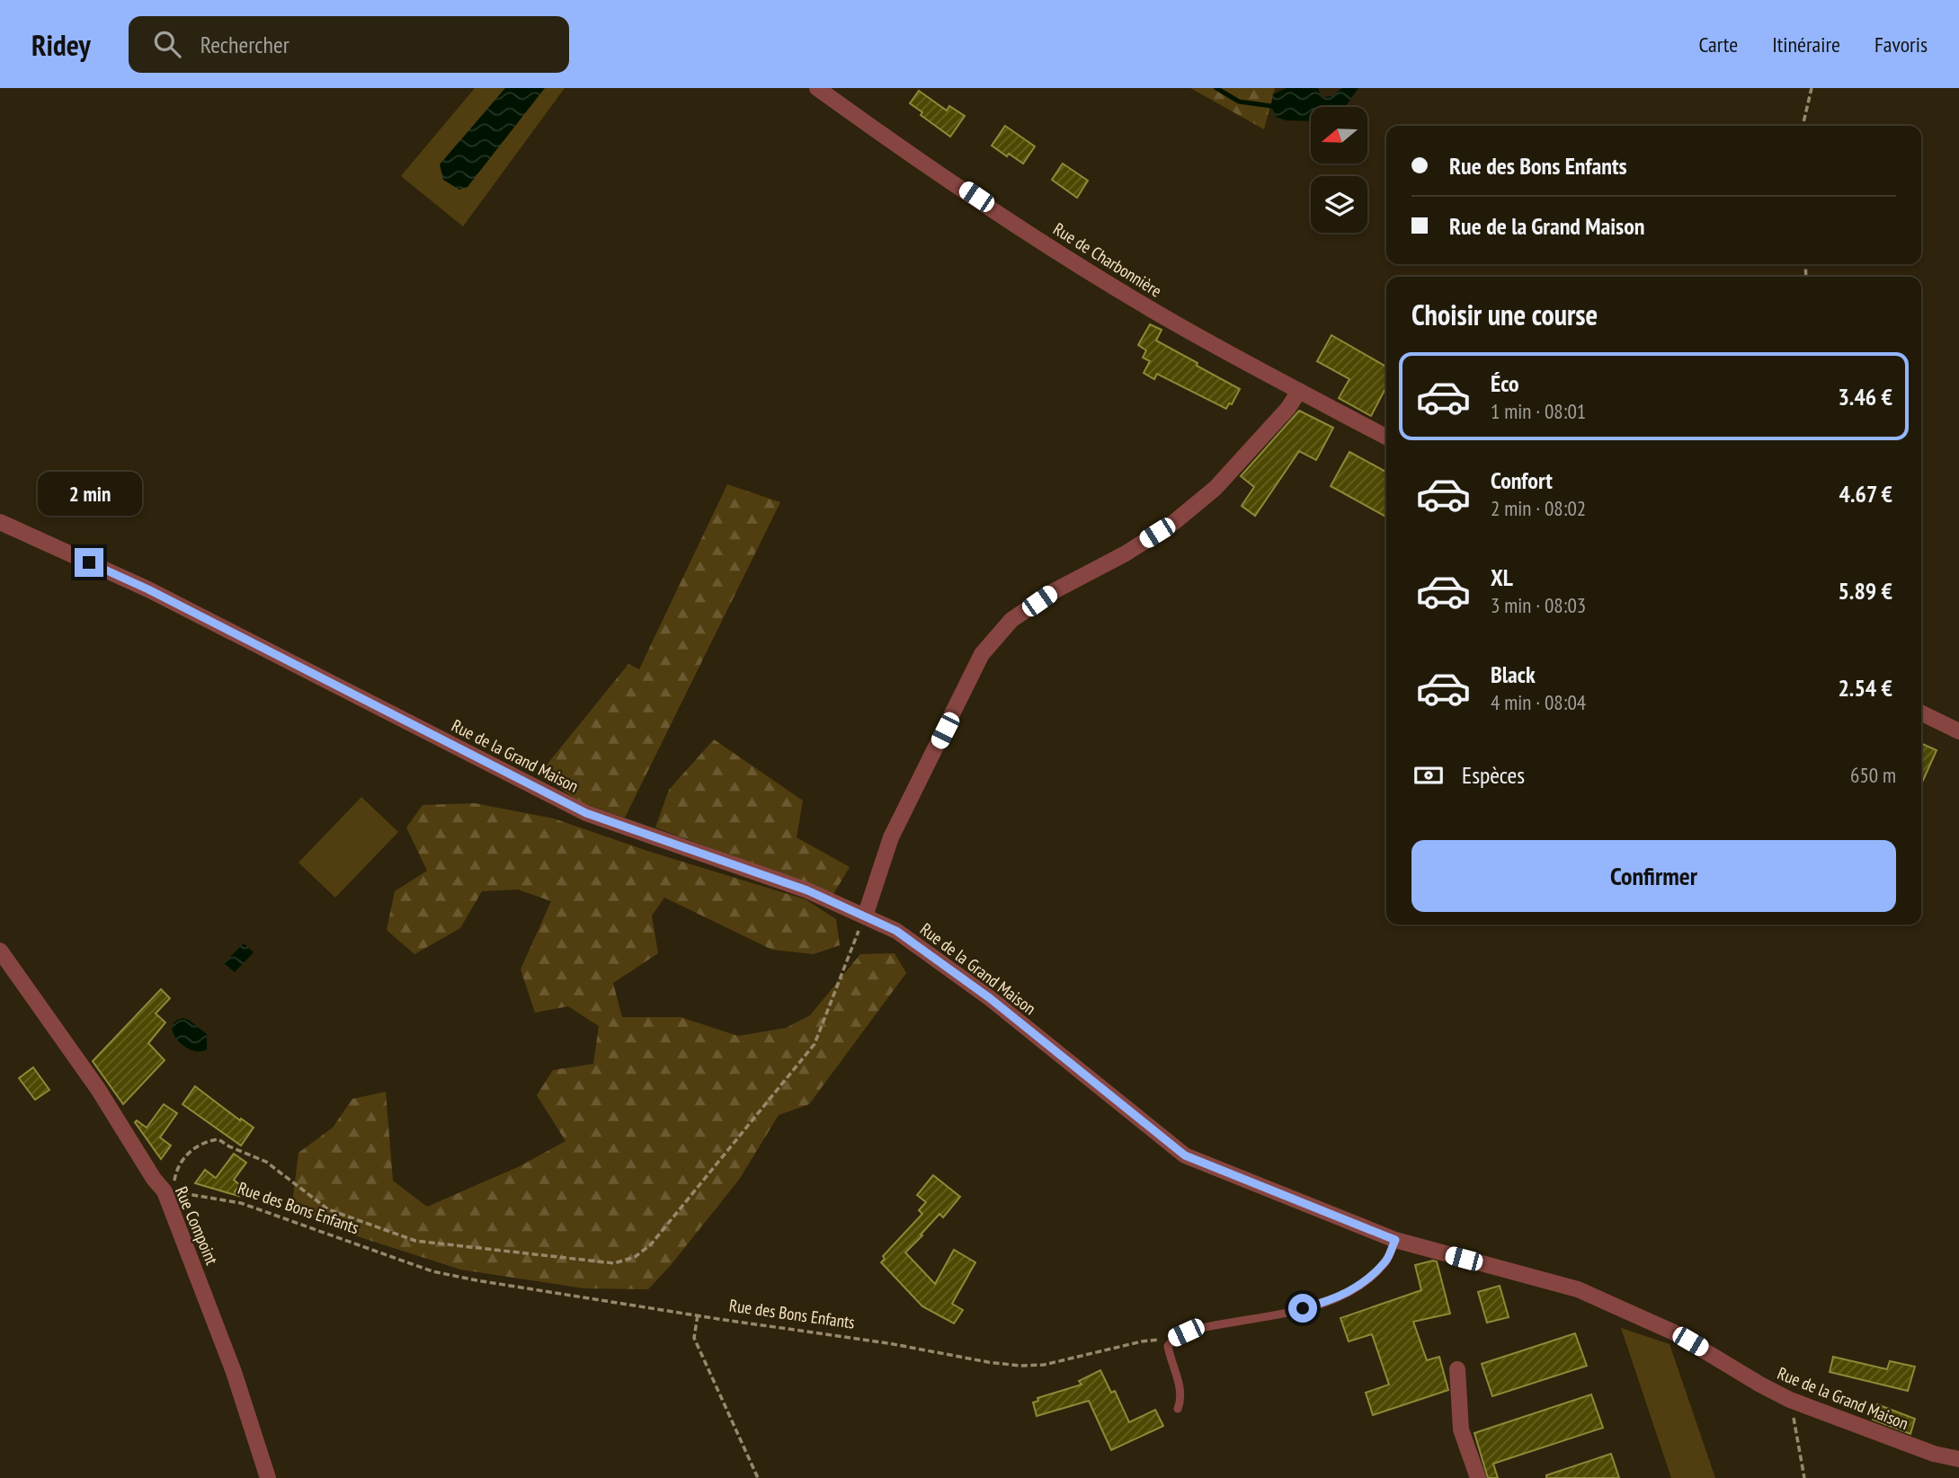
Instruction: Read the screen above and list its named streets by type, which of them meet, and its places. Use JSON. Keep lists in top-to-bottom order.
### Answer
{
  "streets": {
    "street": ["Rue de Charbonnière", "Rue de la Grand Maison", "Rue Compoint"],
    "path": ["Rue des Bons Enfants"]
  },
  "crossings": [
    ["Rue des Bons Enfants", "Rue Compoint"]
  ],
  "north": "left",
  "page": {
    "header": "Ridey",
    "search": "Rechercher",
    "nav": ["Carte", "Itinéraire", "Favoris"],
    "banner": ["Rue des Bons Enfants", "Rue de la Grand Maison"],
    "heading": "Choisir une course",
    "list": [
      {
        "name": "Éco",
        "note": "1 min · 08:01",
        "value": "3.46 €"
      },
      {
        "name": "Confort",
        "note": "2 min · 08:02",
        "value": "4.67 €"
      },
      {
        "name": "XL",
        "note": "3 min · 08:03",
        "value": "5.89 €"
      },
      {
        "name": "Black",
        "note": "4 min · 08:04",
        "value": "2.54 €"
      }
    ],
    "bubble": "2 min",
    "pay": ["Espèces", "650 m"],
    "buttons": "Confirmer"
  }
}
